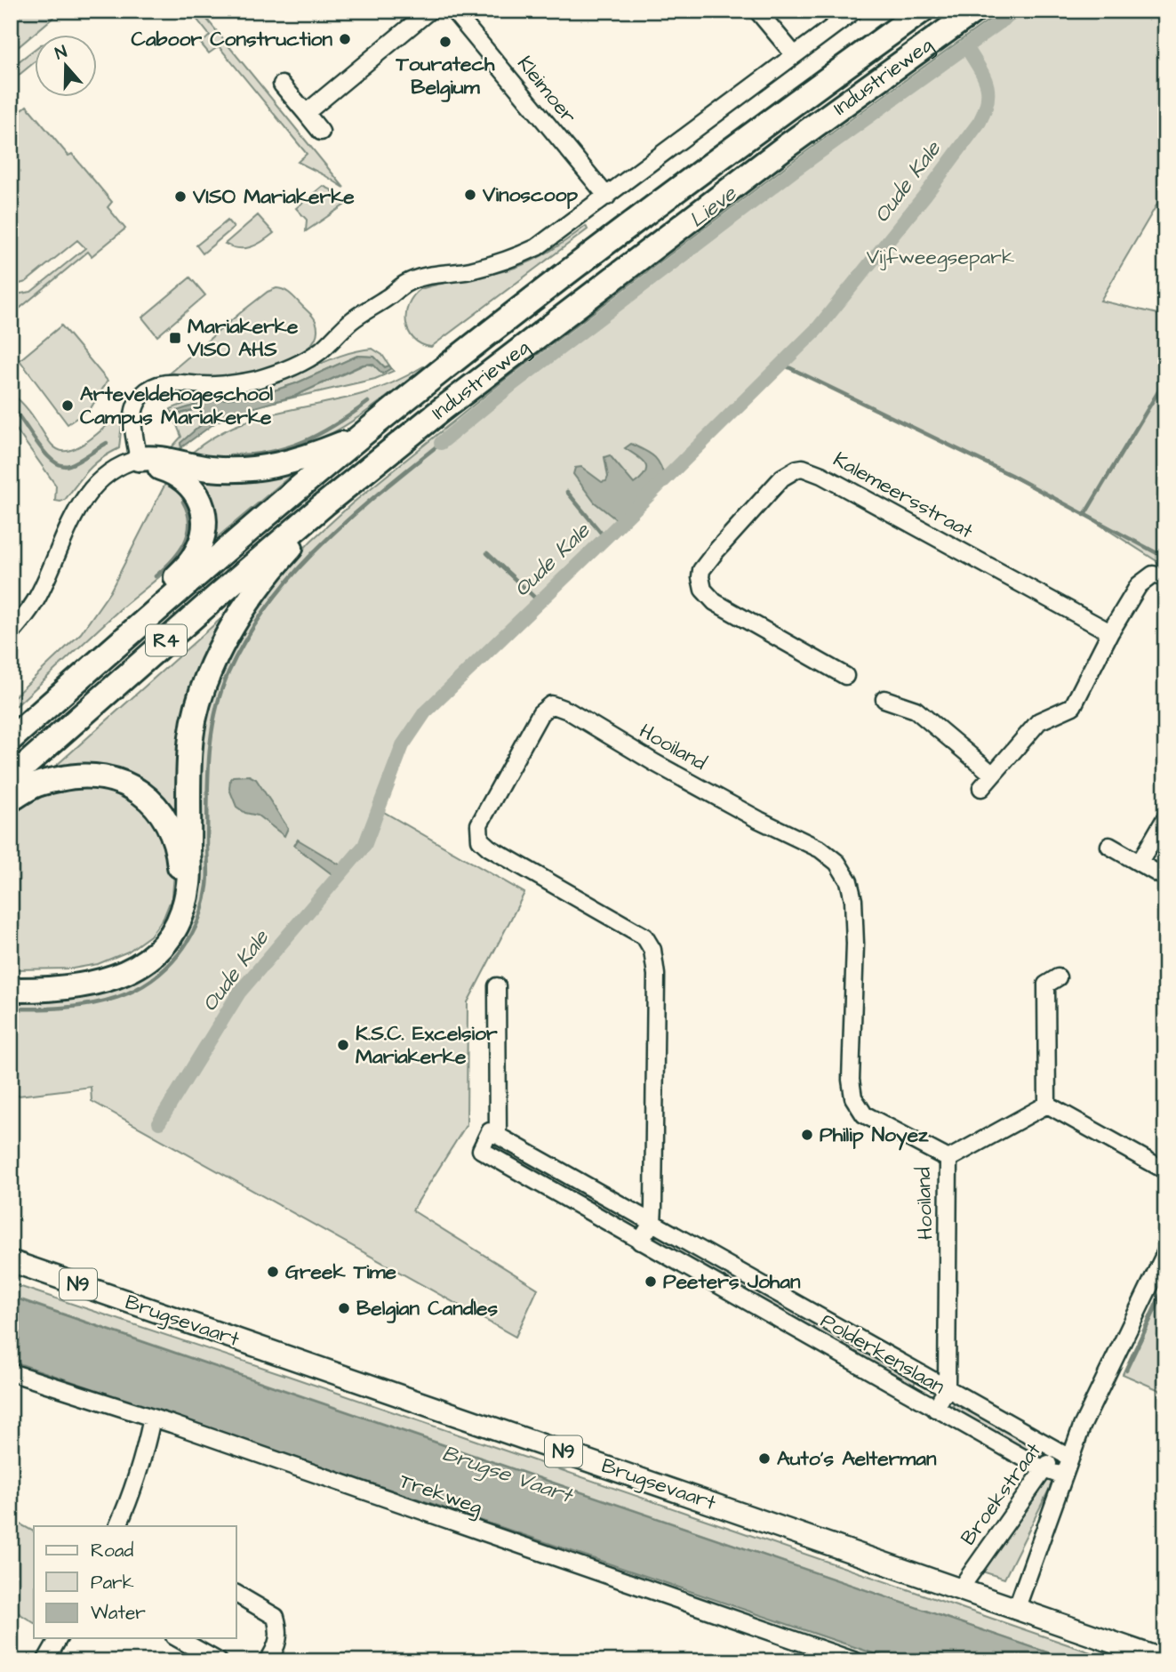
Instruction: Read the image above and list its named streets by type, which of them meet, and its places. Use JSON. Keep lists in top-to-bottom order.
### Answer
{
  "streets": {
    "highway": ["Industrieweg", "R4"],
    "main road": ["N9", "Brugsevaart"],
    "street": [
      "Kleimoer",
      "Kalemeersstraat",
      "Hooiland",
      "Polderkenslaan",
      "Trekweg",
      "Broekstraat"
    ]
  },
  "crossings": [
    ["Industrieweg", "R4"],
    ["Hooiland", "Polderkenslaan"],
    ["Brugsevaart", "Broekstraat"],
    ["Polderkenslaan", "Broekstraat"]
  ],
  "water": ["Oude Kale", "Lieve", "Brugse Vaart"],
  "parks": ["Vijfweegsepark"],
  "places": {
    "other": [
      "Caboor Construction",
      "Touratech Belgium",
      "Vinoscoop",
      "VISO Mariakerke",
      "Arteveldehogeschool Campus Mariakerke",
      "K.S.C. Excelsior Mariakerke",
      "Philip Noyez",
      "Greek Time",
      "Peeters Johan",
      "Belgian Candles",
      "Auto's Aelterman"
    ],
    "transit": ["Mariakerke VISO AHS"]
  },
  "legend": ["Road", "Park", "Water"],
  "north": "top"
}
